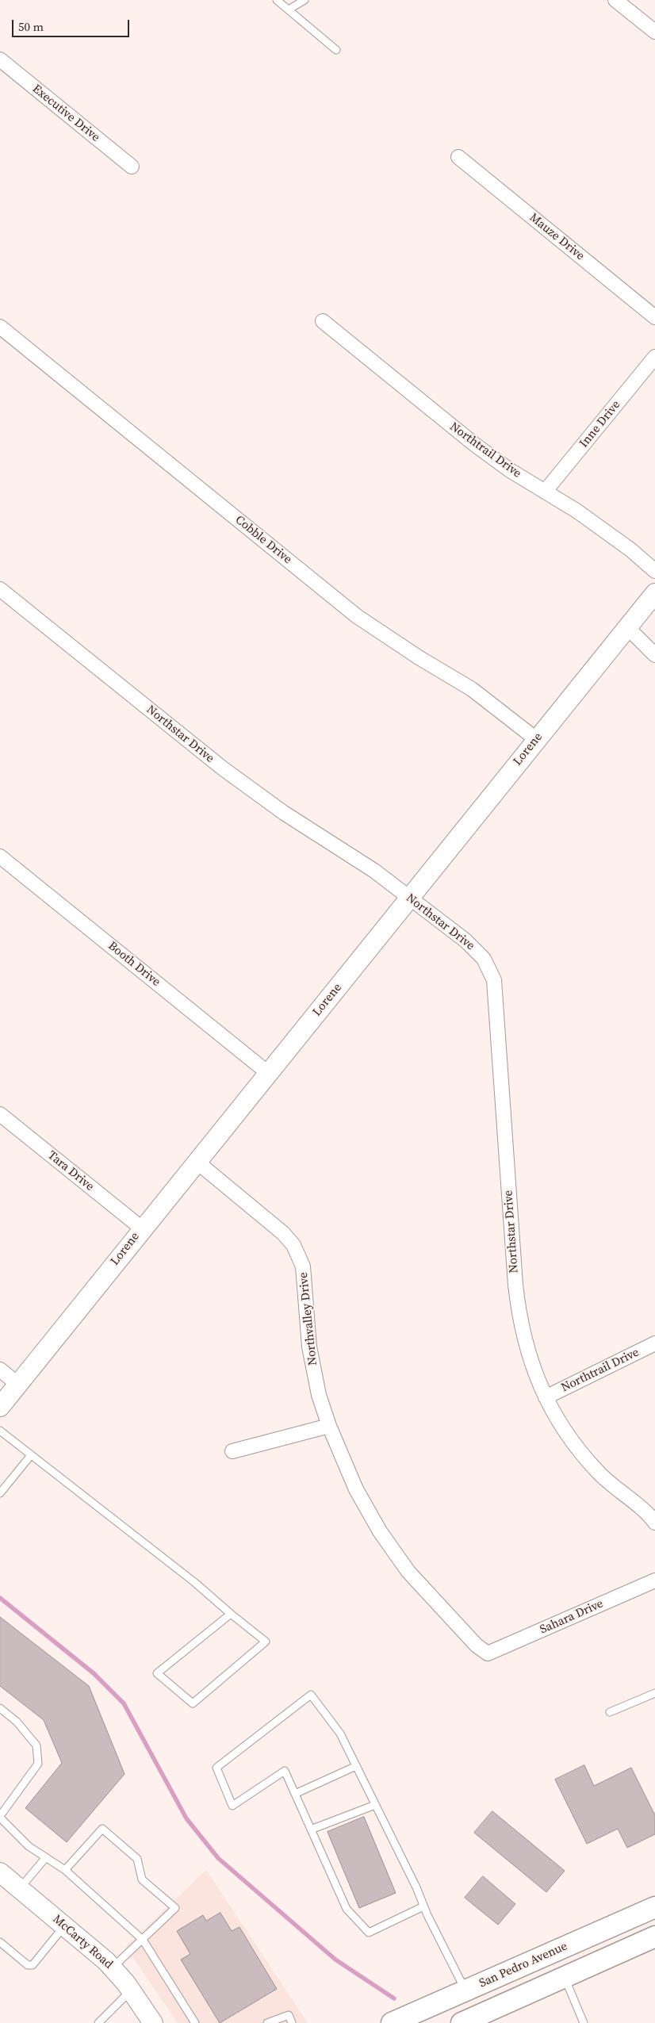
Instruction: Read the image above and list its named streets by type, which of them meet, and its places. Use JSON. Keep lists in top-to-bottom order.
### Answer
{
  "streets": {
    "main road": ["San Pedro Avenue"],
    "street": [
      "Executive Drive",
      "Mauze Drive",
      "Inne Drive",
      "Northtrail Drive",
      "Cobble Drive",
      "Northstar Drive",
      "Lorene",
      "Booth Drive",
      "Tara Drive",
      "Northvalley Drive",
      "Sahara Drive",
      "McCarty Road"
    ]
  },
  "crossings": [
    ["Inne Drive", "Northtrail Drive"],
    ["Northtrail Drive", "Northstar Drive"],
    ["Cobble Drive", "Lorene"],
    ["Northstar Drive", "Lorene"],
    ["Lorene", "Booth Drive"],
    ["Lorene", "Tara Drive"],
    ["Lorene", "Northvalley Drive"],
    ["Northvalley Drive", "Sahara Drive"]
  ],
  "scale_bar": "50 m"
}
